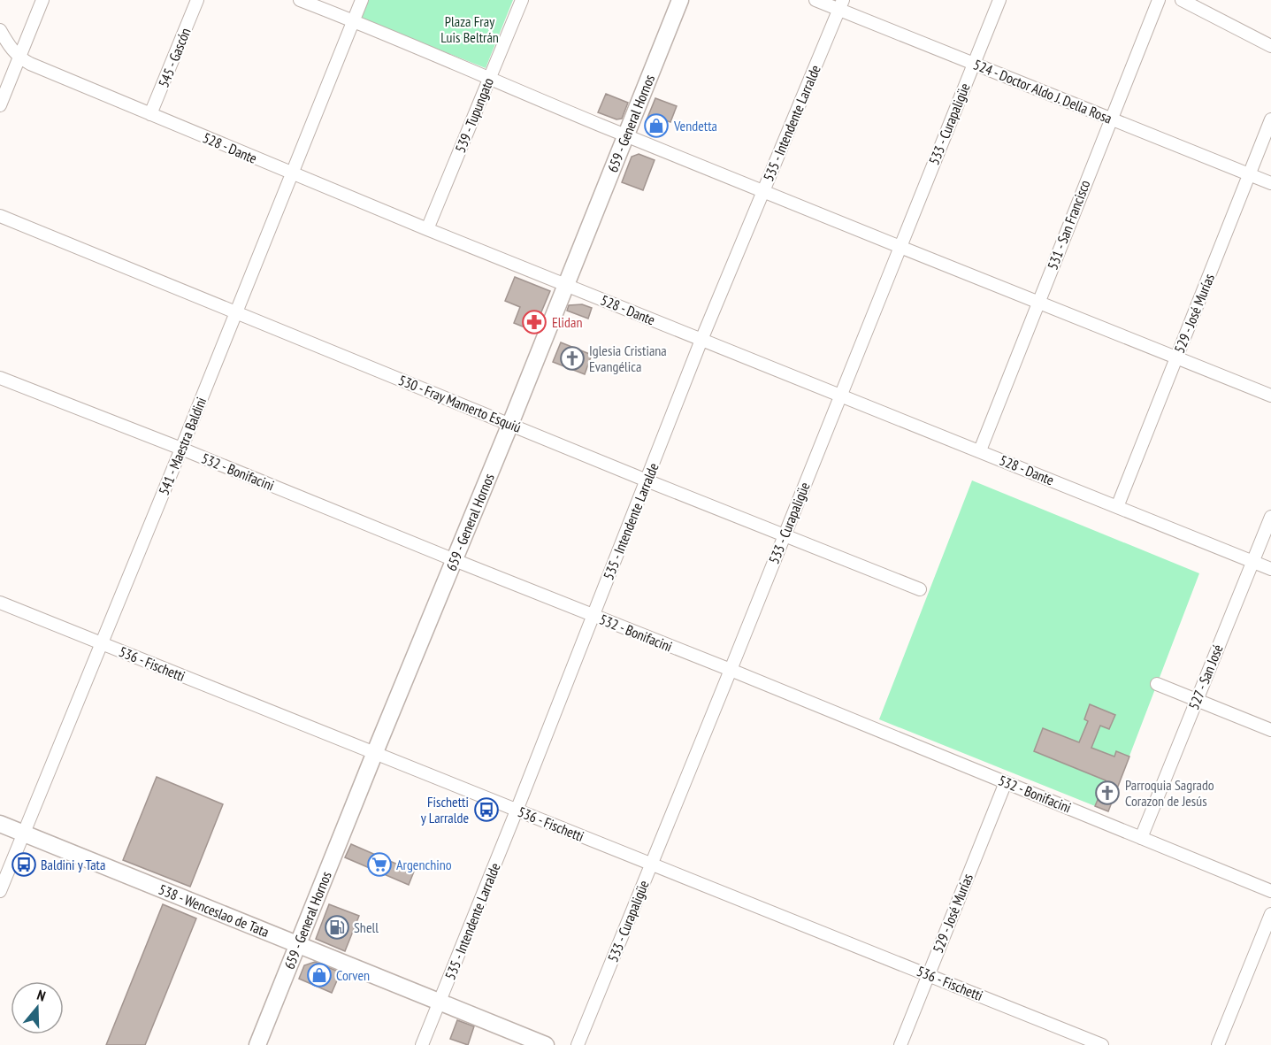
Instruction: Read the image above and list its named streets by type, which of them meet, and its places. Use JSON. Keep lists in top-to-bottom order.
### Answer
{
  "streets": {
    "street": [
      "545 - Gascón",
      "524 - Doctor Aldo J. Della Rosa",
      "539 - Tupungato",
      "535 - Intendente Larralde",
      "659 - General Hornos",
      "533 - Curapaligüe",
      "528 - Dante",
      "531 - San Francisco",
      "529 - José Murías",
      "530 - Fray Mamerto Esquiú",
      "541 - Maestra Baldini",
      "532 - Bonifacini",
      "536 - Fischetti",
      "527 - San José",
      "538 - Wenceslao de Tata"
    ]
  },
  "crossings": [
    ["545 - Gascón", "528 - Dante"],
    ["524 - Doctor Aldo J. Della Rosa", "535 - Intendente Larralde"],
    ["524 - Doctor Aldo J. Della Rosa", "533 - Curapaligüe"],
    ["524 - Doctor Aldo J. Della Rosa", "531 - San Francisco"],
    ["524 - Doctor Aldo J. Della Rosa", "529 - José Murías"],
    ["539 - Tupungato", "528 - Dante"],
    ["535 - Intendente Larralde", "528 - Dante"],
    ["535 - Intendente Larralde", "530 - Fray Mamerto Esquiú"],
    ["535 - Intendente Larralde", "532 - Bonifacini"],
    ["535 - Intendente Larralde", "536 - Fischetti"],
    ["535 - Intendente Larralde", "538 - Wenceslao de Tata"],
    ["659 - General Hornos", "528 - Dante"],
    ["659 - General Hornos", "530 - Fray Mamerto Esquiú"],
    ["659 - General Hornos", "532 - Bonifacini"],
    ["659 - General Hornos", "536 - Fischetti"],
    ["659 - General Hornos", "538 - Wenceslao de Tata"],
    ["533 - Curapaligüe", "528 - Dante"],
    ["533 - Curapaligüe", "530 - Fray Mamerto Esquiú"],
    ["533 - Curapaligüe", "532 - Bonifacini"],
    ["533 - Curapaligüe", "536 - Fischetti"],
    ["528 - Dante", "531 - San Francisco"],
    ["528 - Dante", "529 - José Murías"],
    ["528 - Dante", "541 - Maestra Baldini"],
    ["528 - Dante", "527 - San José"],
    ["529 - José Murías", "532 - Bonifacini"],
    ["529 - José Murías", "536 - Fischetti"],
    ["530 - Fray Mamerto Esquiú", "541 - Maestra Baldini"],
    ["541 - Maestra Baldini", "532 - Bonifacini"],
    ["541 - Maestra Baldini", "536 - Fischetti"],
    ["541 - Maestra Baldini", "538 - Wenceslao de Tata"],
    ["532 - Bonifacini", "527 - San José"]
  ],
  "parks": ["Plaza Fray Luis Beltrán"],
  "places": {
    "shop": ["Vendetta", "Corven"],
    "pharmacy": ["Elidan"],
    "church": ["Iglesia Cristiana Evangélica", "Parroquia Sagrado Corazon de Jesús"],
    "bus stop": ["Fischetti y Larralde", "Baldini y Tata"],
    "supermarket": ["Argenchino"],
    "fuel station": ["Shell"]
  },
  "north": "top"
}
